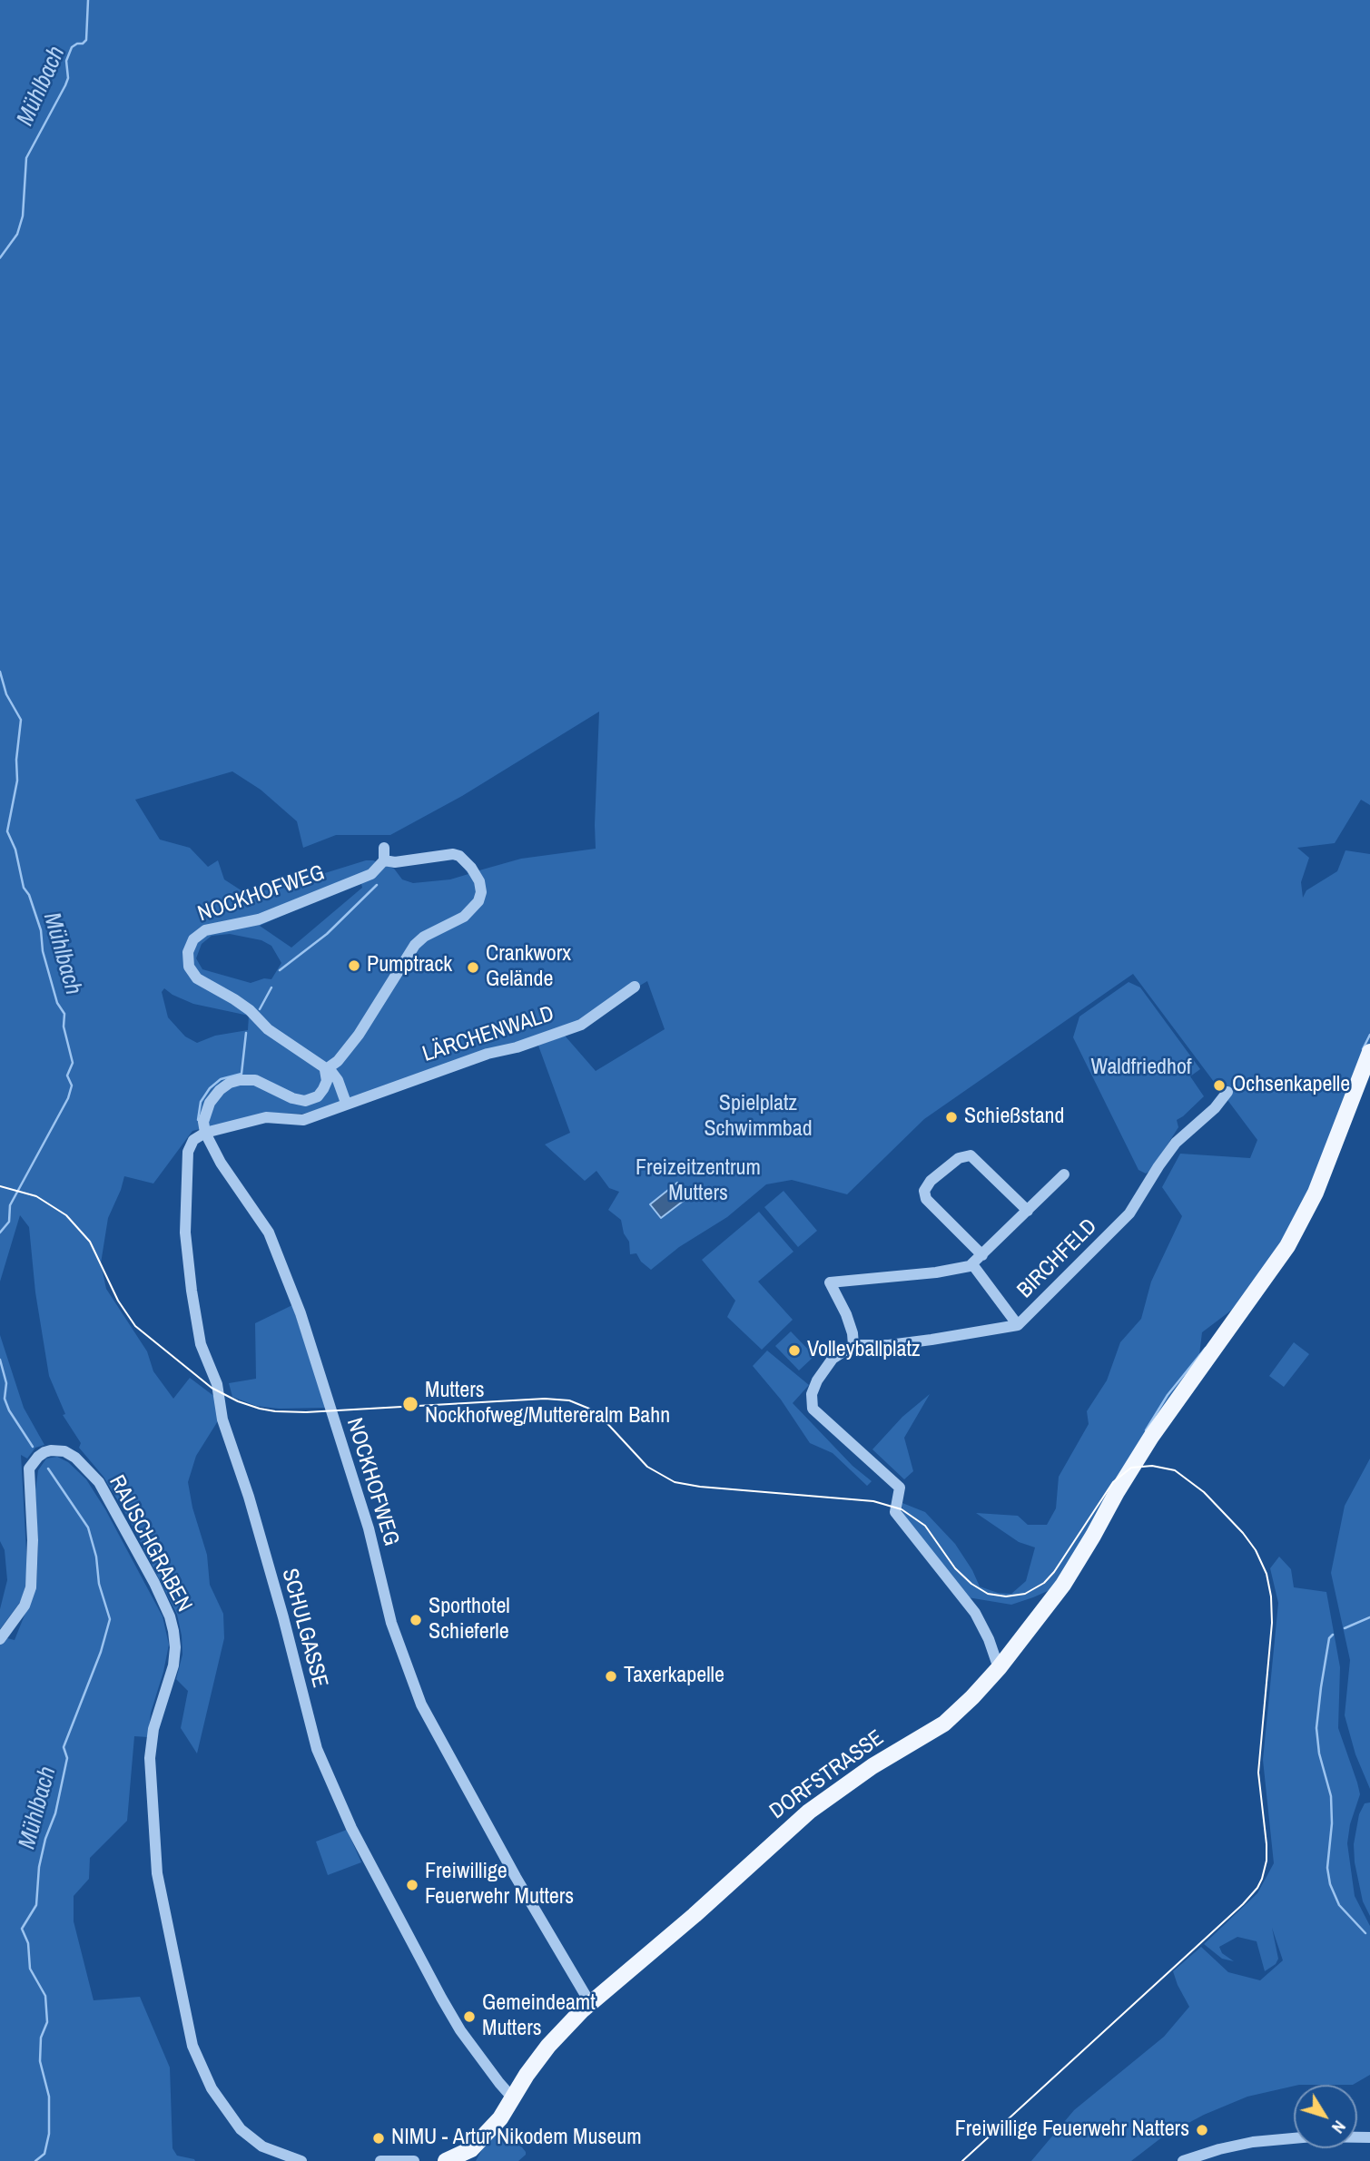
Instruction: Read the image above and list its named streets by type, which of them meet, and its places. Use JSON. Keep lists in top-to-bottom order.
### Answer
{
  "streets": {
    "main road": ["DORFSTRASSE"],
    "street": [
      "NOCKHOFWEG",
      "LÄRCHENWALD",
      "BIRCHFELD",
      "RAUSCHGRABEN",
      "SCHULGASSE"
    ]
  },
  "crossings": [
    ["NOCKHOFWEG", "LÄRCHENWALD"],
    ["NOCKHOFWEG", "SCHULGASSE"],
    ["NOCKHOFWEG", "DORFSTRASSE"],
    ["LÄRCHENWALD", "SCHULGASSE"],
    ["SCHULGASSE", "DORFSTRASSE"]
  ],
  "water": ["Mühlbach"],
  "parks": ["Waldfriedhof", "Spielplatz Schwimmbad", "Freizeitzentrum Mutters"],
  "places": [
    "Pumptrack",
    "Crankworx Gelände",
    "Ochsenkapelle",
    "Schießstand",
    "Volleyballplatz",
    "Mutters Nockhofweg/Muttereralm Bahn",
    "Sporthotel Schieferle",
    "Taxerkapelle",
    "Freiwillige Feuerwehr Mutters",
    "Gemeindeamt Mutters",
    "Freiwillige Feuerwehr Natters",
    "NIMU - Artur Nikodem Museum"
  ],
  "north": "bottom right"
}
